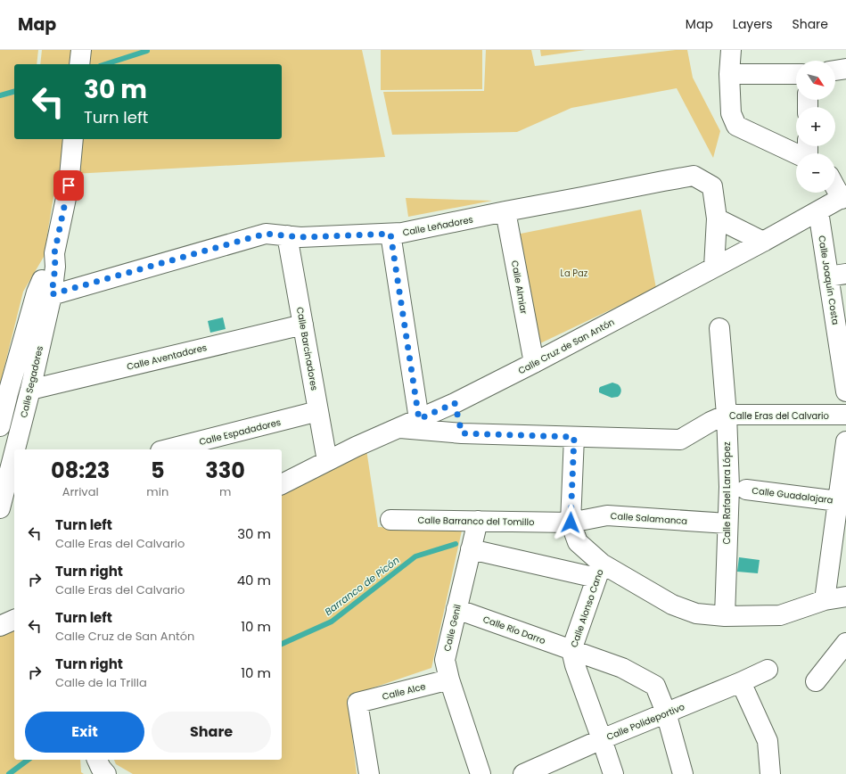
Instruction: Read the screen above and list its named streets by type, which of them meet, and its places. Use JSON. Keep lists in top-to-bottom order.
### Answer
{
  "streets": {
    "street": [
      "Calle Leñadores",
      "Calle Joaquín Costa",
      "Calle Almiar",
      "Calle Cruz de San Antón",
      "Calle Barcinadores",
      "Calle Aventadores",
      "Calle Segadores",
      "Calle Eras del Calvario",
      "Calle Espadadores",
      "Calle Rafael Lara López",
      "Calle Guadalajara",
      "Calle Salamanca",
      "Calle Barranco del Tomillo",
      "Calle Alonso Cano",
      "Calle Genil",
      "Calle Río Darro",
      "Calle Alce",
      "Calle Polideportivo"
    ]
  },
  "crossings": [
    ["Calle Leñadores", "Calle Almiar"],
    ["Calle Leñadores", "Calle Barcinadores"],
    ["Calle Leñadores", "Calle Segadores"],
    ["Calle Joaquín Costa", "Calle Cruz de San Antón"],
    ["Calle Almiar", "Calle Cruz de San Antón"],
    ["Calle Cruz de San Antón", "Calle Barcinadores"],
    ["Calle Cruz de San Antón", "Calle Eras del Calvario"],
    ["Calle Barcinadores", "Calle Aventadores"],
    ["Calle Barcinadores", "Calle Espadadores"],
    ["Calle Aventadores", "Calle Segadores"],
    ["Calle Eras del Calvario", "Calle Rafael Lara López"],
    ["Calle Rafael Lara López", "Calle Salamanca"],
    ["Calle Salamanca", "Calle Barranco del Tomillo"],
    ["Calle Barranco del Tomillo", "Calle Genil"],
    ["Calle Alonso Cano", "Calle Río Darro"],
    ["Calle Alonso Cano", "Calle Polideportivo"],
    ["Calle Genil", "Calle Río Darro"],
    ["Calle Genil", "Calle Alce"],
    ["Calle Río Darro", "Calle Polideportivo"]
  ],
  "water": ["Barranco de Picón"],
  "parks": ["La Paz"],
  "north": "bottom right",
  "page": {
    "header": "Map",
    "nav": ["Map", "Layers", "Share"],
    "map_buttons": ["+", "−"],
    "turn": ["30 m", "Turn left"],
    "eta": [
      "08:23",
      "Arrival",
      "5",
      "min",
      "330",
      "m"
    ],
    "list": [
      {
        "name": "Turn left",
        "note": "Calle Eras del Calvario",
        "value": "30 m"
      },
      {
        "name": "Turn right",
        "note": "Calle Eras del Calvario",
        "value": "40 m"
      },
      {
        "name": "Turn left",
        "note": "Calle Cruz de San Antón",
        "value": "10 m"
      },
      {
        "name": "Turn right",
        "note": "Calle de la Trilla",
        "value": "10 m"
      }
    ],
    "buttons": ["Exit", "Share"]
  }
}
